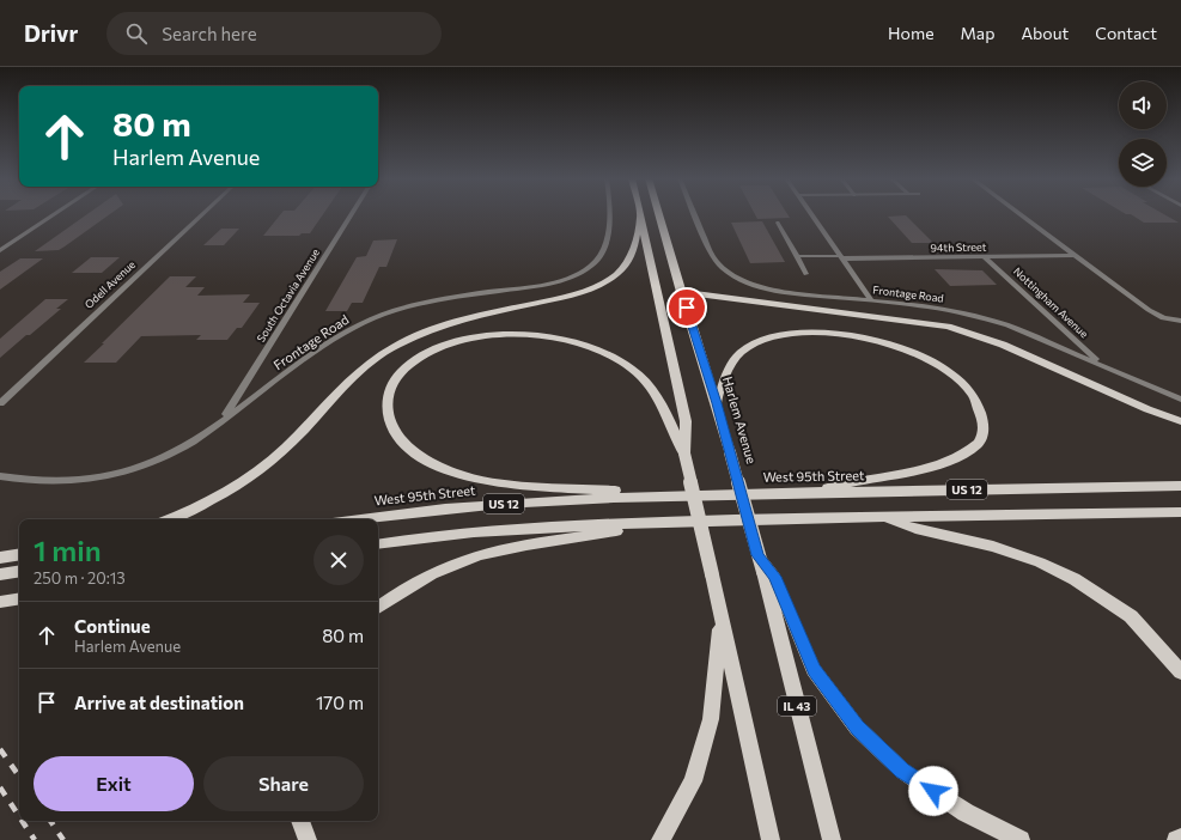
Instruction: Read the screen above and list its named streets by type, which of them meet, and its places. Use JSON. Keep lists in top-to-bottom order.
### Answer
{
  "streets": {
    "main road": [
      "Harlem Avenue",
      "West 95th Street",
      "US 12",
      "IL 43"
    ],
    "street": [
      "94th Street",
      "Odell Avenue",
      "Frontage Road",
      "South Octavia Avenue",
      "Nottingham Avenue"
    ]
  },
  "crossings": [
    ["94th Street", "Nottingham Avenue"],
    ["Frontage Road", "South Octavia Avenue"],
    ["Frontage Road", "Nottingham Avenue"]
  ],
  "page": {
    "header": "Drivr",
    "search": "Search here",
    "nav": [
      "Home",
      "Map",
      "About",
      "Contact"
    ],
    "turn": ["80 m", "Harlem Avenue"],
    "heading": ["1 min", "250 m · 20:13"],
    "list": [
      {
        "name": "Continue",
        "note": "Harlem Avenue",
        "value": "80 m"
      },
      {
        "name": "Arrive at destination",
        "value": "170 m"
      }
    ],
    "buttons": ["Exit", "Share"]
  }
}
